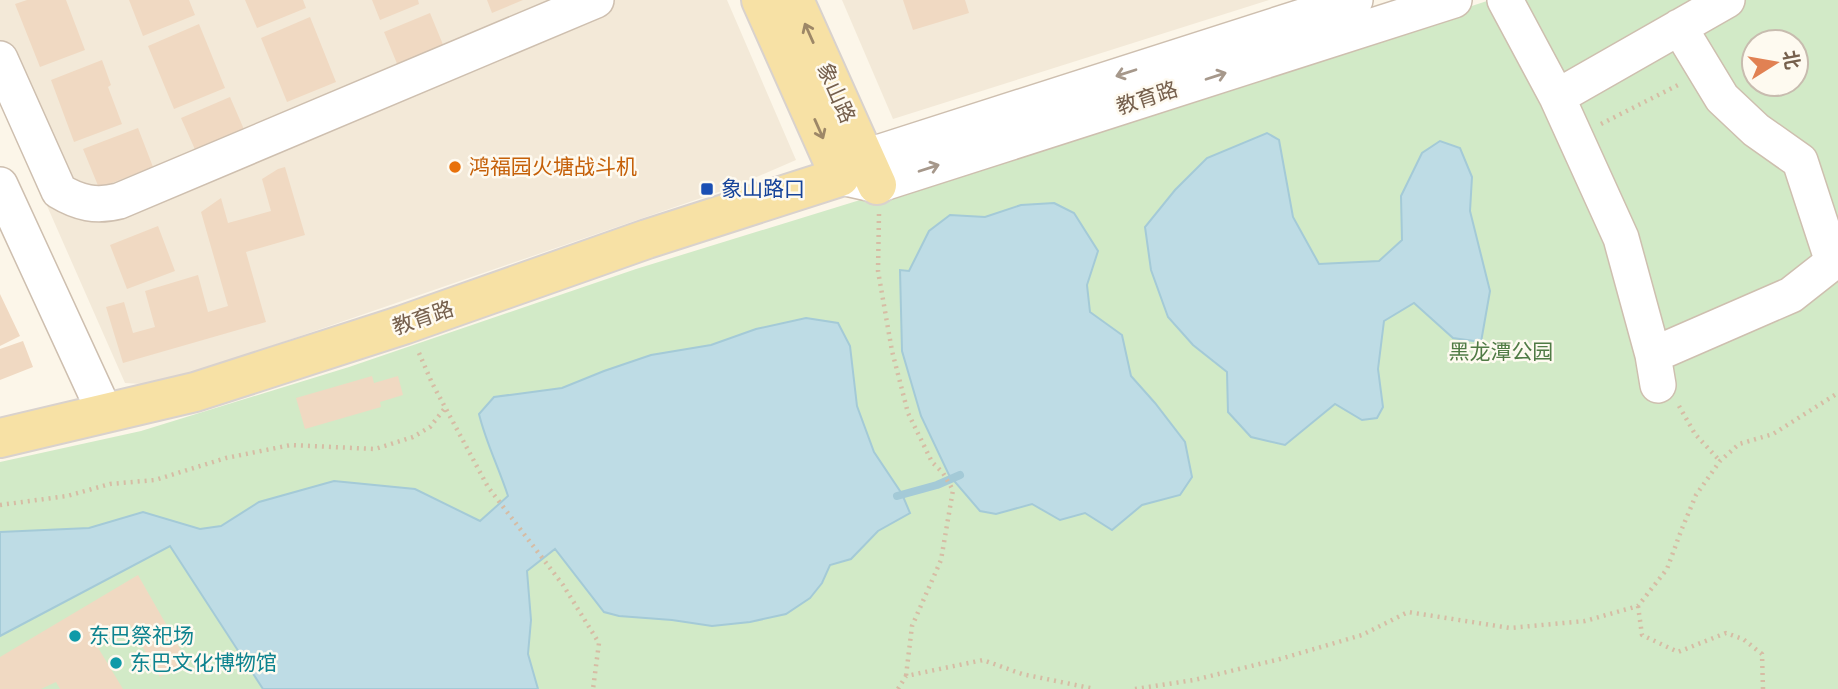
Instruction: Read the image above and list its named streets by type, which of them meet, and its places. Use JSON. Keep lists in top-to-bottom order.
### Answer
{
  "streets": {
    "main road": ["象山路", "教育路"]
  },
  "crossings": [
    ["象山路", "教育路"]
  ],
  "parks": ["黑龙潭公园"],
  "places": {
    "other": ["鸿福园火塘战斗机", "东巴祭祀场", "东巴文化博物馆"],
    "transit": ["象山路口"]
  },
  "north": "right"
}
